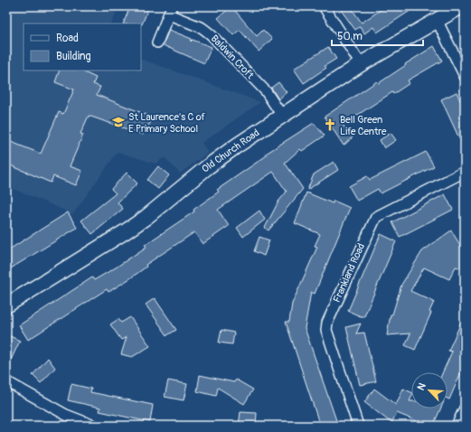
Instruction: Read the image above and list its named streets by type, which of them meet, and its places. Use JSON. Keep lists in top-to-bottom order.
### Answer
{
  "streets": {
    "main road": ["Old Church Road"],
    "street": ["Baldwin Croft", "Frankland Road"]
  },
  "crossings": [
    ["Baldwin Croft", "Old Church Road"]
  ],
  "places": {
    "school or university": ["St Laurence's C of E Primary School"],
    "church": ["Bell Green Life Centre"]
  },
  "legend": ["Road", "Building"],
  "scale_bar": "50 m",
  "north": "top left"
}
